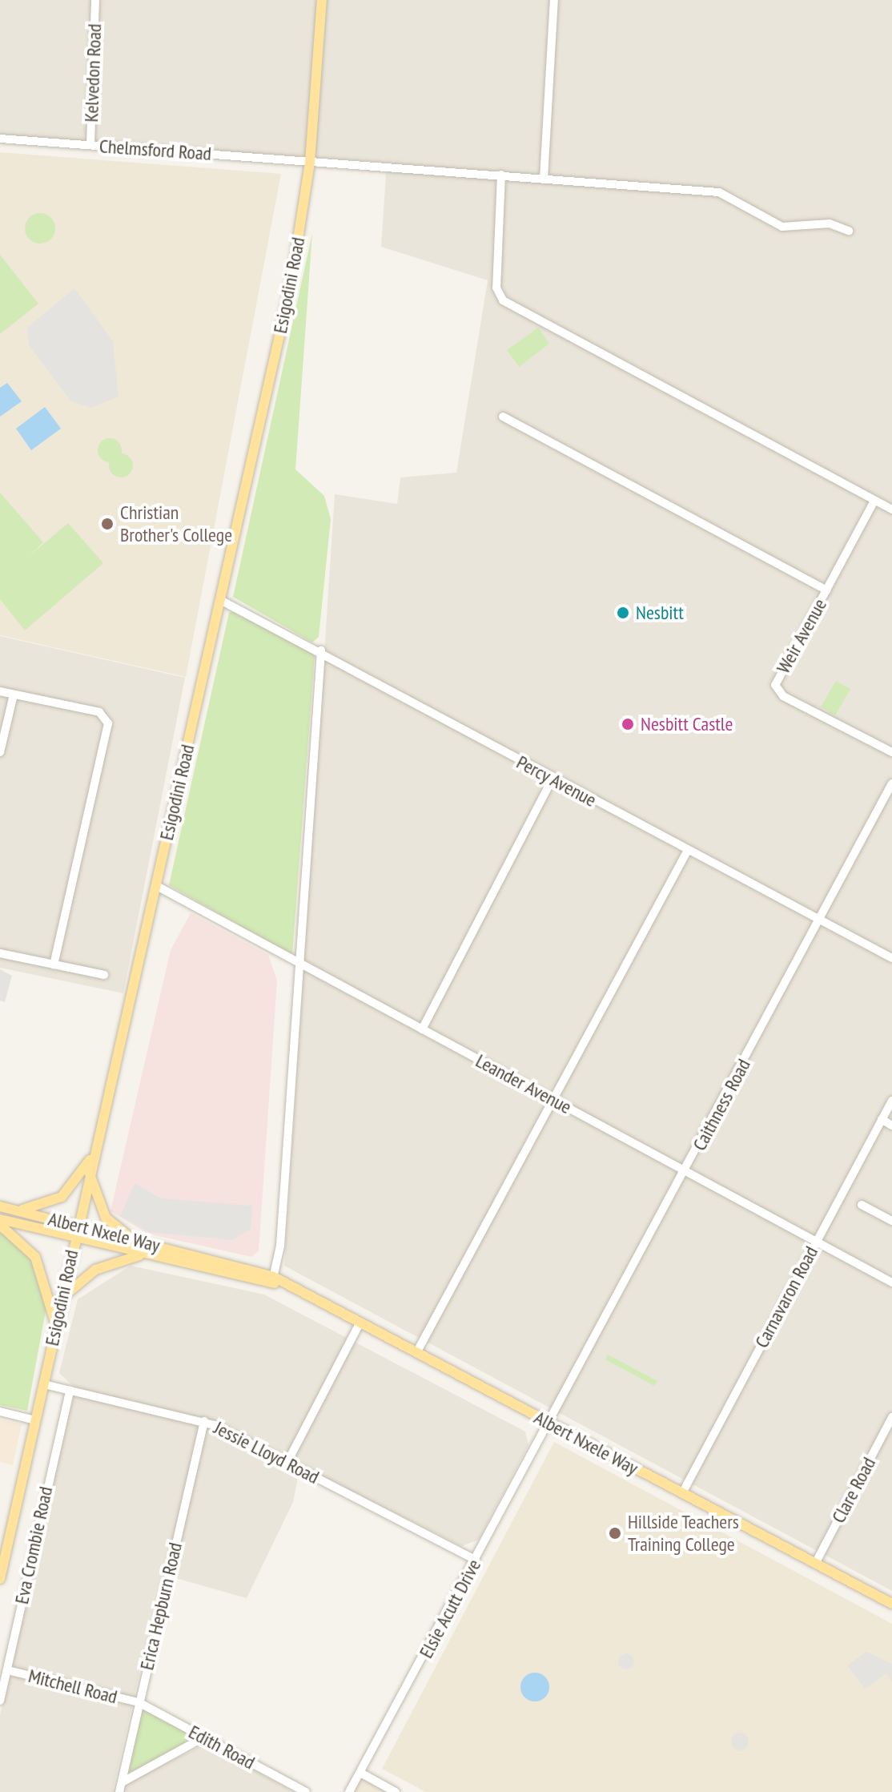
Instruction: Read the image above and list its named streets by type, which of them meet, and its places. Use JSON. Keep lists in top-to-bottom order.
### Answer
{
  "streets": {
    "main road": ["Esigodini Road", "Albert Nxele Way"],
    "street": [
      "Kelvedon Road",
      "Chelmsford Road",
      "Weir Avenue",
      "Percy Avenue",
      "Leander Avenue",
      "Caithness Road",
      "Carnavaron Road",
      "Jessie Lloyd Road",
      "Clare Road",
      "Eva Crombie Road",
      "Erica Hepburn Road",
      "Elsie Acutt Drive",
      "Mitchell Road",
      "Edith Road"
    ]
  },
  "crossings": [
    ["Kelvedon Road", "Chelmsford Road"],
    ["Chelmsford Road", "Esigodini Road"],
    ["Esigodini Road", "Percy Avenue"],
    ["Esigodini Road", "Leander Avenue"],
    ["Esigodini Road", "Albert Nxele Way"],
    ["Esigodini Road", "Jessie Lloyd Road"],
    ["Percy Avenue", "Caithness Road"],
    ["Leander Avenue", "Caithness Road"],
    ["Leander Avenue", "Carnavaron Road"],
    ["Caithness Road", "Albert Nxele Way"],
    ["Caithness Road", "Elsie Acutt Drive"],
    ["Albert Nxele Way", "Carnavaron Road"],
    ["Albert Nxele Way", "Clare Road"],
    ["Albert Nxele Way", "Elsie Acutt Drive"],
    ["Jessie Lloyd Road", "Eva Crombie Road"],
    ["Jessie Lloyd Road", "Erica Hepburn Road"],
    ["Jessie Lloyd Road", "Elsie Acutt Drive"],
    ["Eva Crombie Road", "Mitchell Road"],
    ["Erica Hepburn Road", "Mitchell Road"],
    ["Erica Hepburn Road", "Edith Road"],
    ["Mitchell Road", "Edith Road"]
  ],
  "places": [
    "Christian Brother's College",
    "Nesbitt",
    "Nesbitt Castle",
    "Hillside Teachers Training College"
  ]
}
